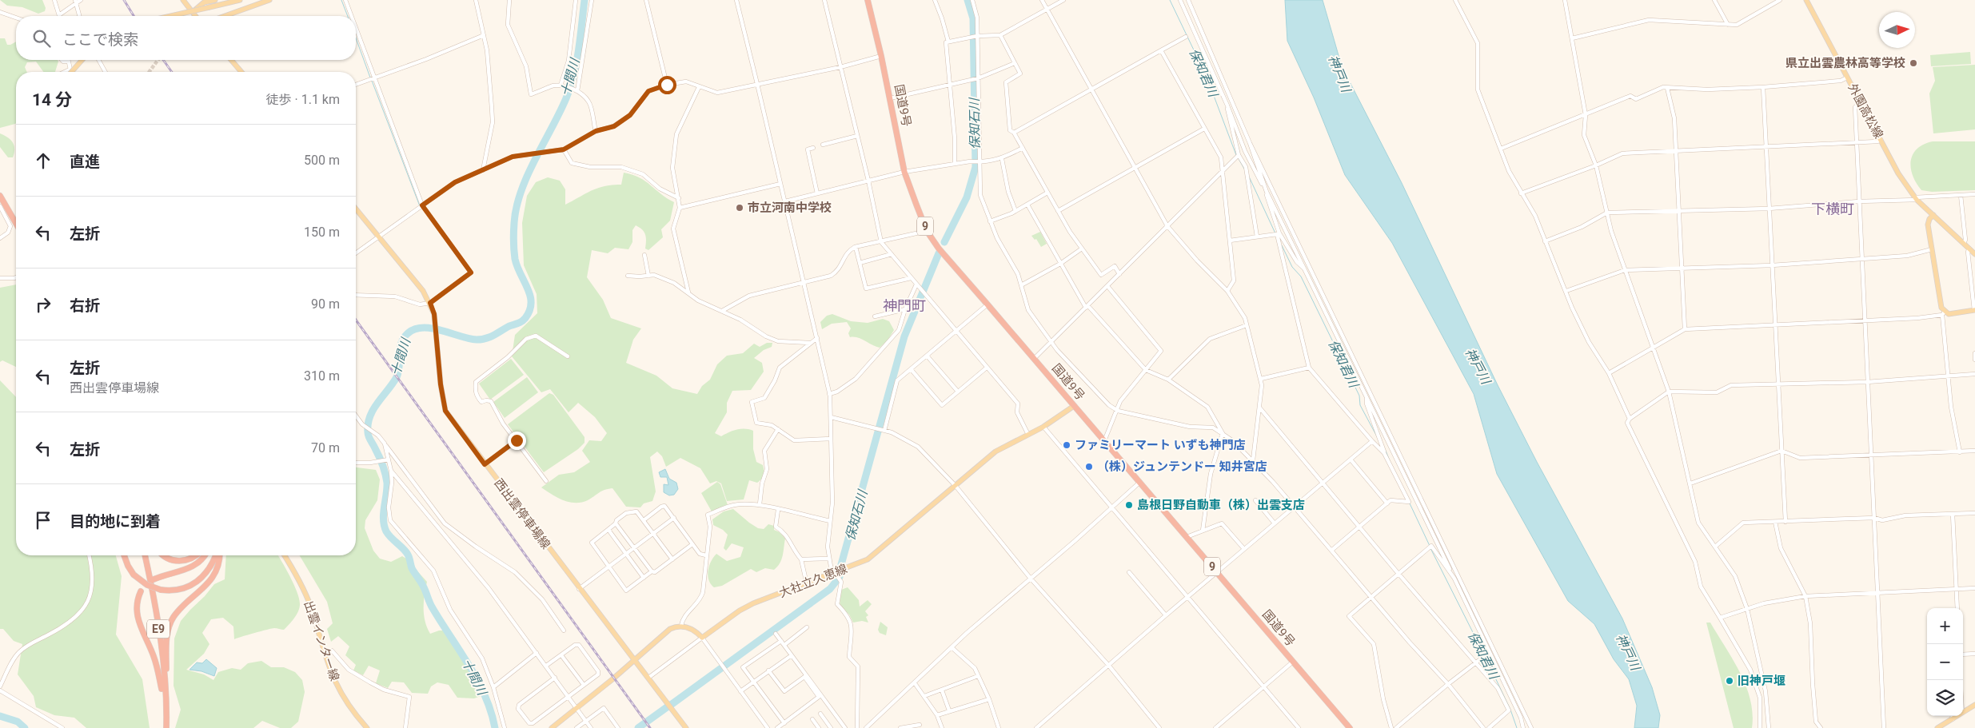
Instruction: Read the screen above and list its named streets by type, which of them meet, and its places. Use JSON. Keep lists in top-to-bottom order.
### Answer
{
  "streets": {
    "highway": ["国道9号", "9", "E9"],
    "main road": [
      "外園高松線",
      "西出雲停車場線",
      "大社立久恵線",
      "出雲インター線"
    ]
  },
  "crossings": [
    ["国道9号", "大社立久恵線"]
  ],
  "districts": ["下横町", "神門町"],
  "water": [
    "保知君川",
    "神戸川",
    "十間川",
    "保知石川"
  ],
  "places": [
    "県立出雲農林高等学校",
    "市立河南中学校",
    "ファミリーマート いずも神門店",
    "（株）ジュンテンドー 知井宮店",
    "島根日野自動車（株）出雲支店",
    "旧神戸堰"
  ],
  "north": "right",
  "page": {
    "search": "ここで検索",
    "heading": ["14 分", "徒歩 · 1.1 km"],
    "list": [
      ["直進", "500 m"],
      ["左折", "150 m"],
      ["右折", "90 m"],
      ["左折", "西出雲停車場線", "310 m"],
      ["左折", "70 m"],
      "目的地に到着"
    ],
    "map_buttons": ["+", "−"]
  }
}
